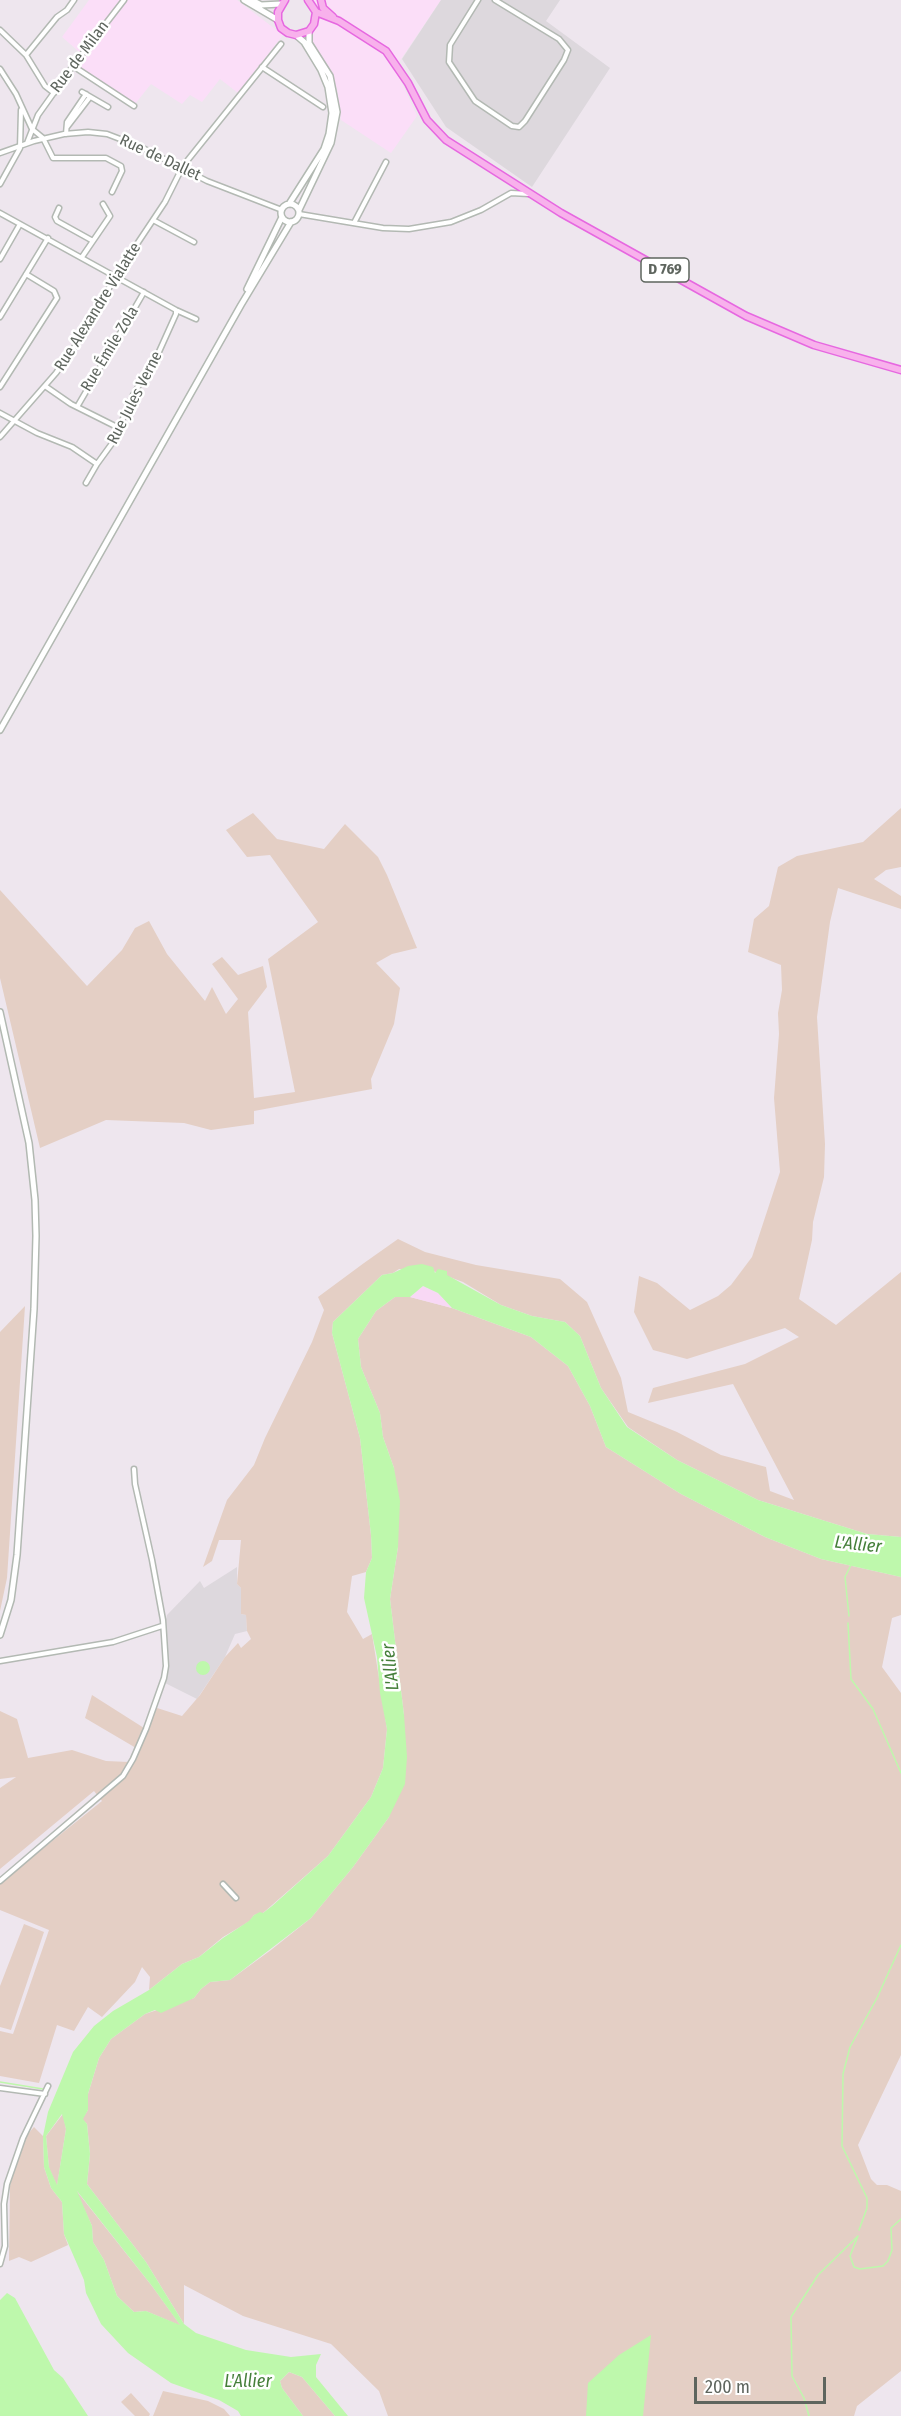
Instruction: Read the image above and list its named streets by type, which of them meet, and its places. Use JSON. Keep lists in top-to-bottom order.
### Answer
{
  "streets": {
    "main road": ["D 769"],
    "street": [
      "Rue de Milan",
      "Rue de Dallet",
      "Rue Alexandre Vialatte",
      "Rue Émile Zola",
      "Rue Jules Verne"
    ]
  },
  "crossings": [
    ["Rue de Milan", "Rue de Dallet"],
    ["Rue de Dallet", "Rue Alexandre Vialatte"]
  ],
  "water": ["L'Allier"],
  "scale_bar": "200 m"
}
